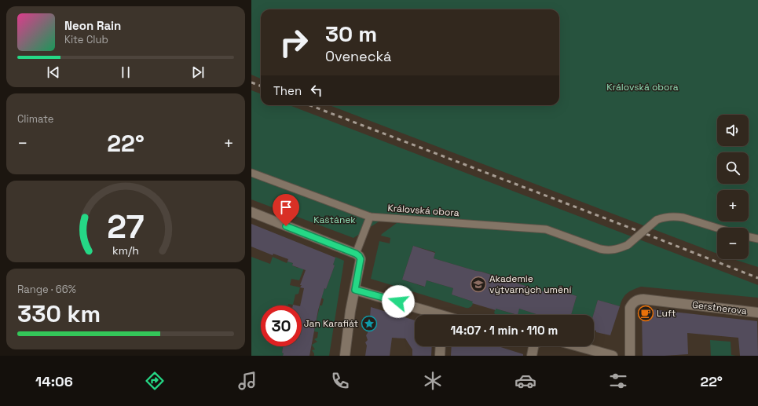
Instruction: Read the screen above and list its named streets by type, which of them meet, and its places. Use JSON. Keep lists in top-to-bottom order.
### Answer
{
  "streets": {
    "street": ["Královská obora", "Gerstnerova"]
  },
  "parks": ["Královská obora", "Kaštánek"],
  "places": {
    "school or university": ["Akademie výtvarných umění"],
    "cafe": ["Luft"],
    "place": ["Jan Karafiát"]
  },
  "page": {
    "turn": ["30 m", "Ovenecká"],
    "song": ["Neon Rain", "Kite Club"],
    "then": "Then",
    "tile": [
      "Climate",
      ["Range · 66%", "330 km"]
    ],
    "map_buttons": ["+", "−"],
    "heat": ["−", "22°", "+"],
    "limit": "30",
    "trip": "14:07 · 1 min · 110 m",
    "tabs": ["14:06", "22°"],
    "gauge": ["27", "km/h"]
  }
}
